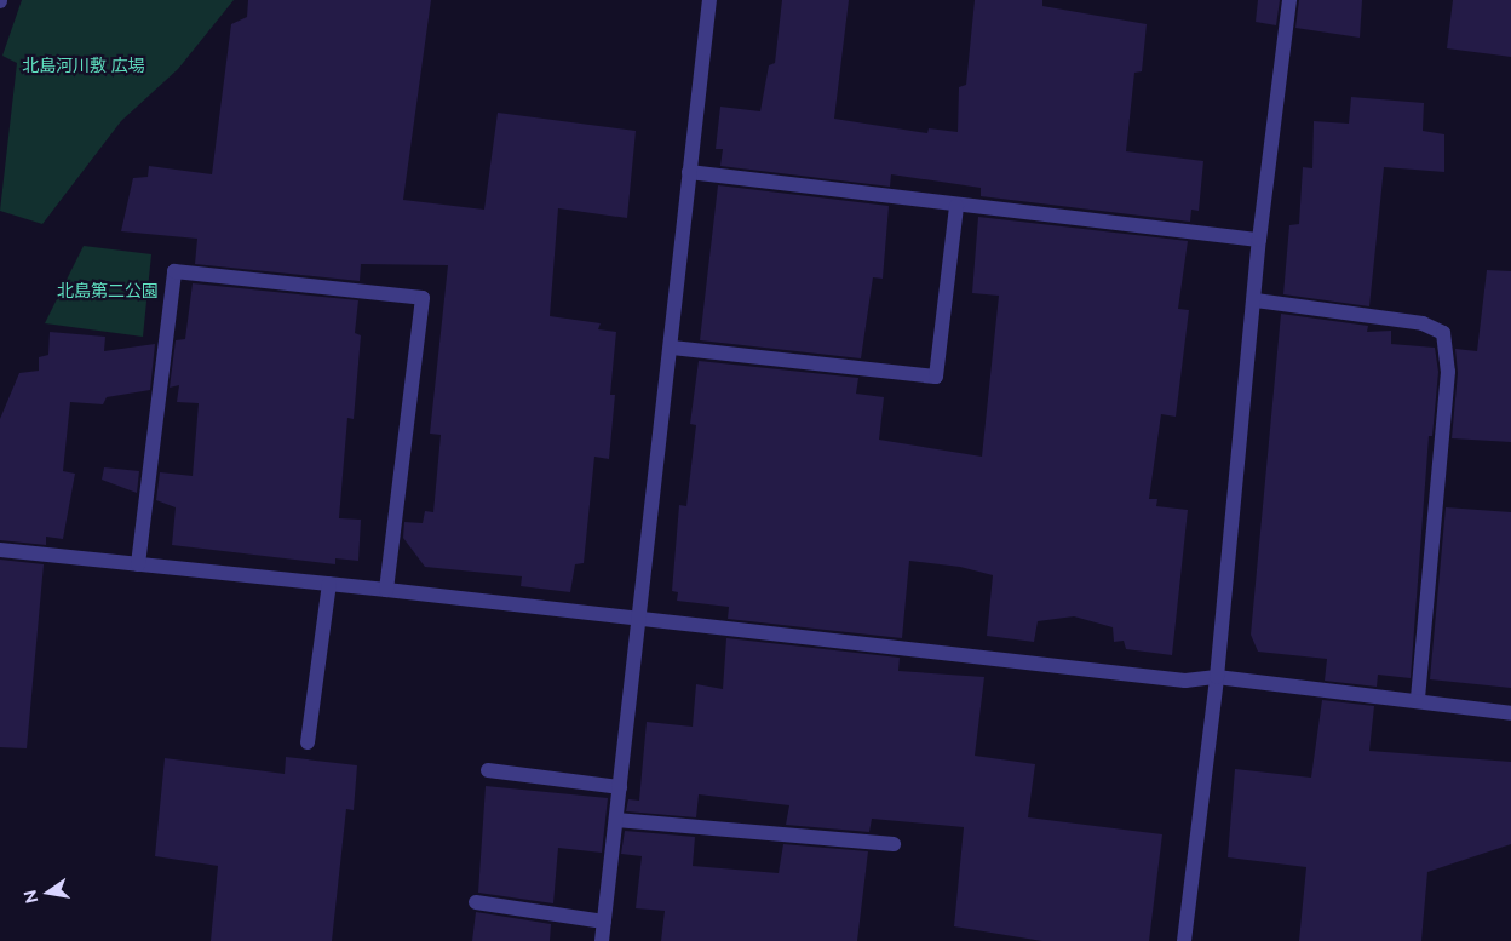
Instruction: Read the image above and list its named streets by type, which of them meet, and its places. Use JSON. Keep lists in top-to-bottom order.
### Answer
{
  "parks": ["北島河川敷 広場", "北島第二公園"],
  "north": "left"
}
